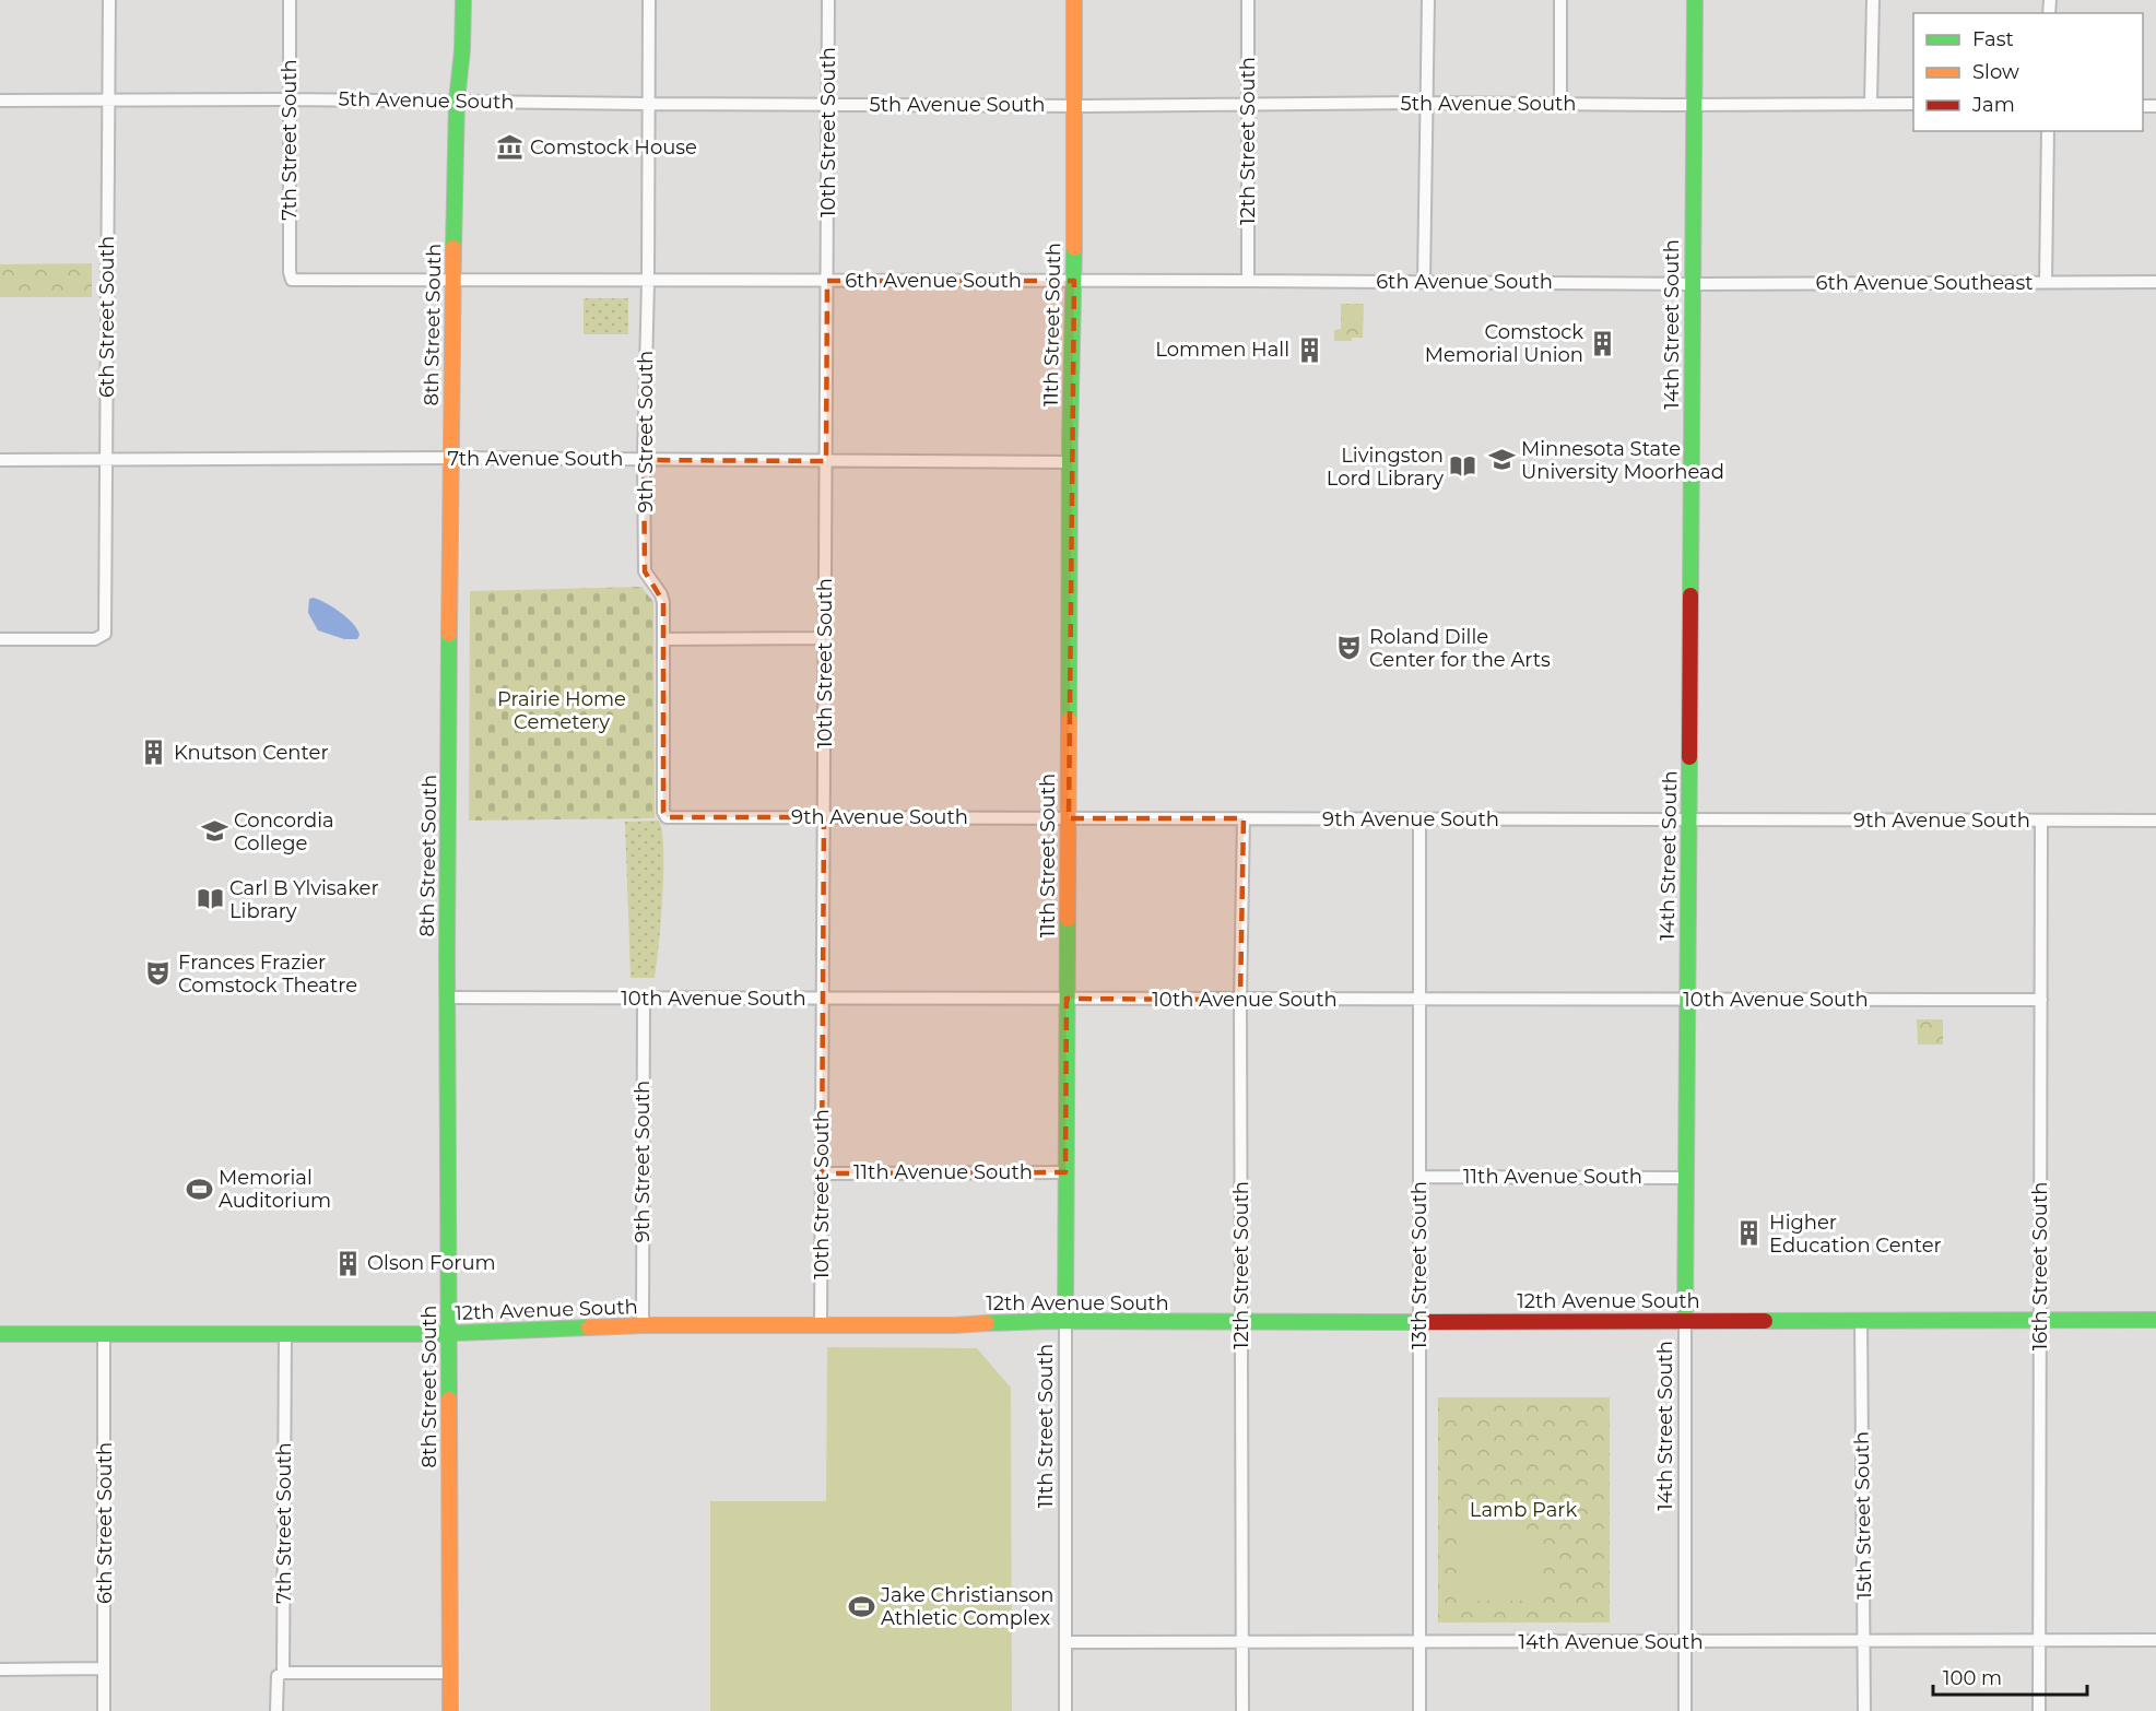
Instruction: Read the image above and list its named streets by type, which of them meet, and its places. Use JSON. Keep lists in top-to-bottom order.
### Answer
{
  "streets": {
    "street": [
      "5th Avenue South",
      "10th Street South",
      "7th Street South",
      "12th Street South",
      "6th Avenue South",
      "6th Avenue Southeast",
      "6th Street South",
      "8th Street South",
      "11th Street South",
      "14th Street South",
      "9th Street South",
      "7th Avenue South",
      "9th Avenue South",
      "10th Avenue South",
      "11th Avenue South",
      "13th Street South",
      "16th Street South",
      "12th Avenue South",
      "15th Street South",
      "14th Avenue South"
    ]
  },
  "crossings": [
    ["5th Avenue South", "10th Street South"],
    ["5th Avenue South", "7th Street South"],
    ["5th Avenue South", "12th Street South"],
    ["5th Avenue South", "6th Street South"],
    ["5th Avenue South", "8th Street South"],
    ["5th Avenue South", "11th Street South"],
    ["5th Avenue South", "14th Street South"],
    ["5th Avenue South", "9th Street South"],
    ["10th Street South", "6th Avenue South"],
    ["10th Street South", "7th Avenue South"],
    ["10th Street South", "9th Avenue South"],
    ["10th Street South", "10th Avenue South"],
    ["10th Street South", "11th Avenue South"],
    ["10th Street South", "12th Avenue South"],
    ["7th Street South", "6th Avenue South"],
    ["7th Street South", "12th Avenue South"],
    ["12th Street South", "6th Avenue South"],
    ["12th Street South", "9th Avenue South"],
    ["12th Street South", "10th Avenue South"],
    ["12th Street South", "12th Avenue South"],
    ["12th Street South", "14th Avenue South"],
    ["6th Avenue South", "6th Avenue Southeast"],
    ["6th Avenue South", "8th Street South"],
    ["6th Avenue South", "11th Street South"],
    ["6th Avenue South", "14th Street South"],
    ["6th Avenue South", "9th Street South"],
    ["6th Avenue Southeast", "14th Street South"],
    ["6th Street South", "7th Avenue South"],
    ["6th Street South", "12th Avenue South"],
    ["8th Street South", "7th Avenue South"],
    ["8th Street South", "10th Avenue South"],
    ["8th Street South", "12th Avenue South"],
    ["11th Street South", "7th Avenue South"],
    ["11th Street South", "9th Avenue South"],
    ["11th Street South", "10th Avenue South"],
    ["11th Street South", "11th Avenue South"],
    ["11th Street South", "12th Avenue South"],
    ["11th Street South", "14th Avenue South"],
    ["14th Street South", "9th Avenue South"],
    ["14th Street South", "10th Avenue South"],
    ["14th Street South", "11th Avenue South"],
    ["14th Street South", "12th Avenue South"],
    ["14th Street South", "14th Avenue South"],
    ["9th Street South", "7th Avenue South"],
    ["9th Street South", "9th Avenue South"],
    ["9th Street South", "10th Avenue South"],
    ["9th Street South", "12th Avenue South"],
    ["9th Avenue South", "13th Street South"],
    ["9th Avenue South", "16th Street South"],
    ["10th Avenue South", "13th Street South"],
    ["10th Avenue South", "16th Street South"],
    ["11th Avenue South", "13th Street South"],
    ["13th Street South", "12th Avenue South"],
    ["13th Street South", "14th Avenue South"],
    ["16th Street South", "12th Avenue South"],
    ["16th Street South", "14th Avenue South"],
    ["12th Avenue South", "15th Street South"],
    ["15th Street South", "14th Avenue South"]
  ],
  "parks": ["Prairie Home Cemetery", "Lamb Park"],
  "places": {
    "museum": ["Comstock House"],
    "building": [
      "Comstock Memorial Union",
      "Lommen Hall",
      "Knutson Center",
      "Higher Education Center",
      "Olson Forum"
    ],
    "school or university": ["Minnesota State University Moorhead", "Concordia College"],
    "library": ["Livingston Lord Library", "Carl B Ylvisaker Library"],
    "theatre": ["Roland Dille Center for the Arts", "Frances Frazier Comstock Theatre"],
    "sports": ["Memorial Auditorium", "Jake Christianson Athletic Complex"]
  },
  "legend": ["Fast", "Slow", "Jam"],
  "scale_bar": "100 m"
}
